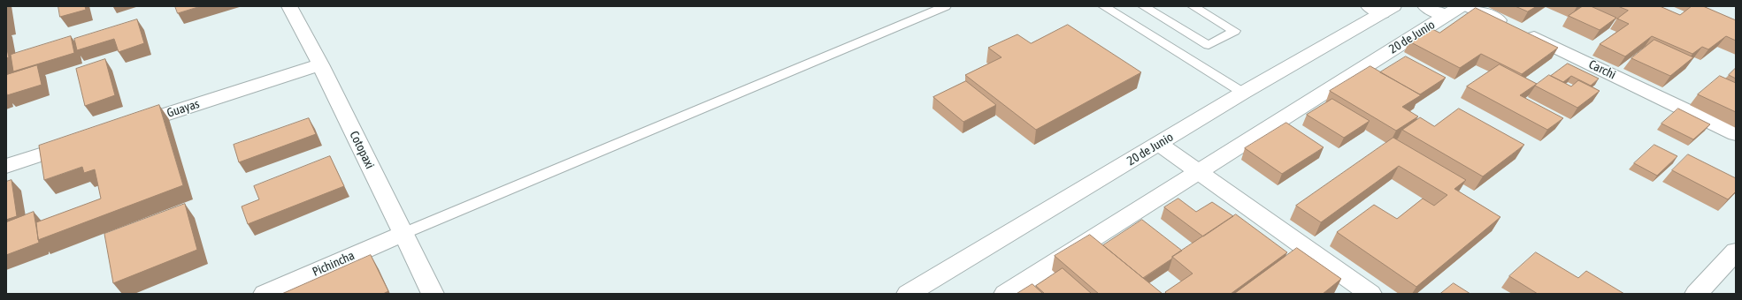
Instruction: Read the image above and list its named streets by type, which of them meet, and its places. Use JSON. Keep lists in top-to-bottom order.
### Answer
{
  "streets": {
    "street": [
      "20 de Junio",
      "Carchi",
      "Guayas",
      "Cotopaxi",
      "Pichincha"
    ]
  },
  "crossings": [
    ["Guayas", "Cotopaxi"],
    ["Cotopaxi", "Pichincha"]
  ]
}
